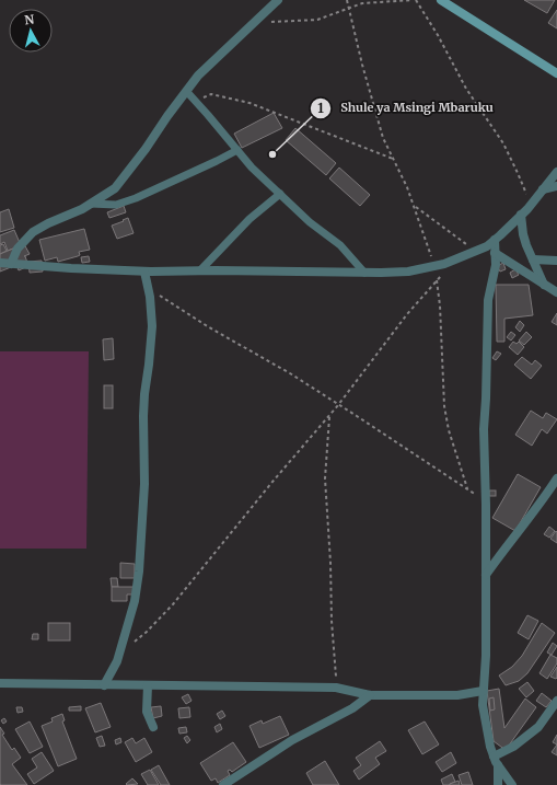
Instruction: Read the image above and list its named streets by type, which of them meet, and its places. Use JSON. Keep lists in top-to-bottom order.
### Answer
{
  "places": ["Shule ya Msingi Mbaruku"],
  "north": "top"
}
